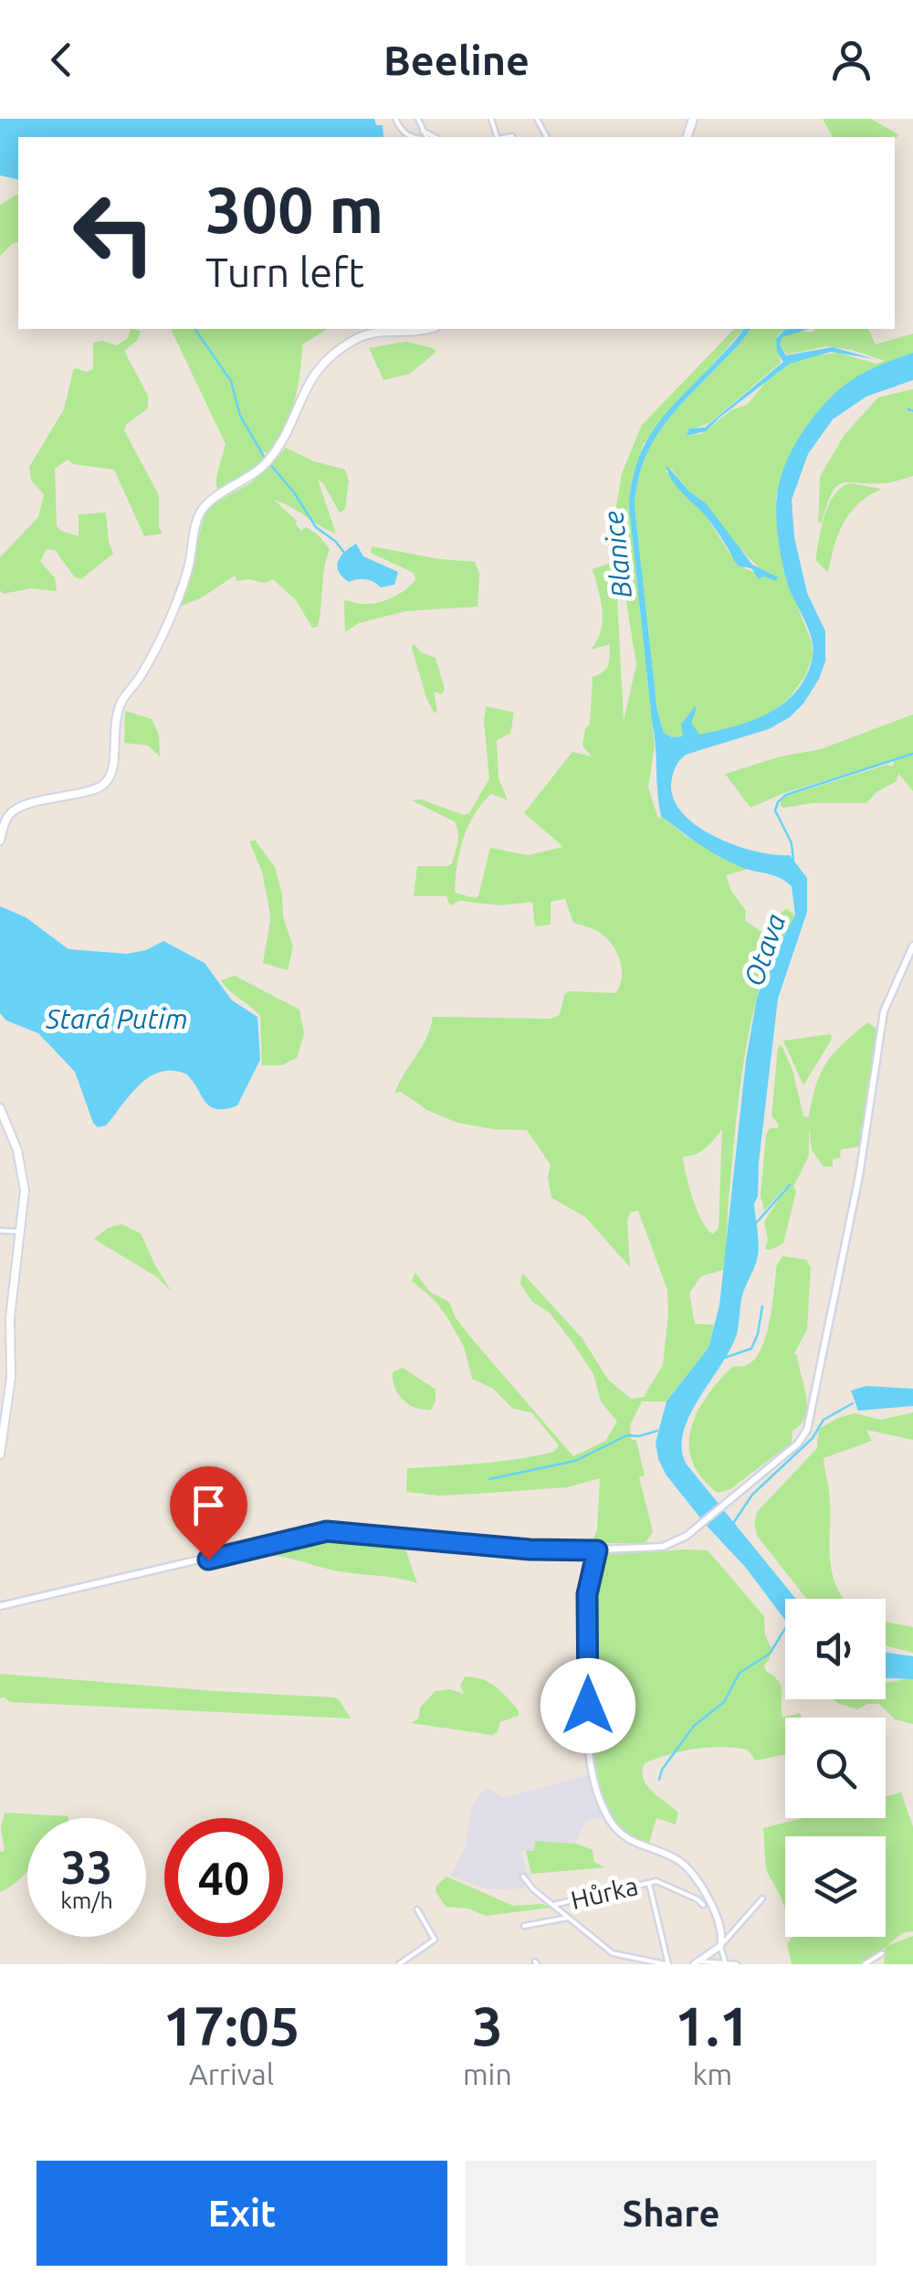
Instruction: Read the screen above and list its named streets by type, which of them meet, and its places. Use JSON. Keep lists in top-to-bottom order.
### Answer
{
  "streets": {
    "street": ["Hůrka"]
  },
  "water": ["Blanice", "Otava", "Stará Putim"],
  "page": {
    "header": "Beeline",
    "turn": ["300 m", "Turn left"],
    "speed": "33 km/h",
    "limit": "40",
    "eta": [
      "17:05",
      "Arrival",
      "3",
      "min",
      "1.1",
      "km"
    ],
    "buttons": ["Exit", "Share"]
  }
}
